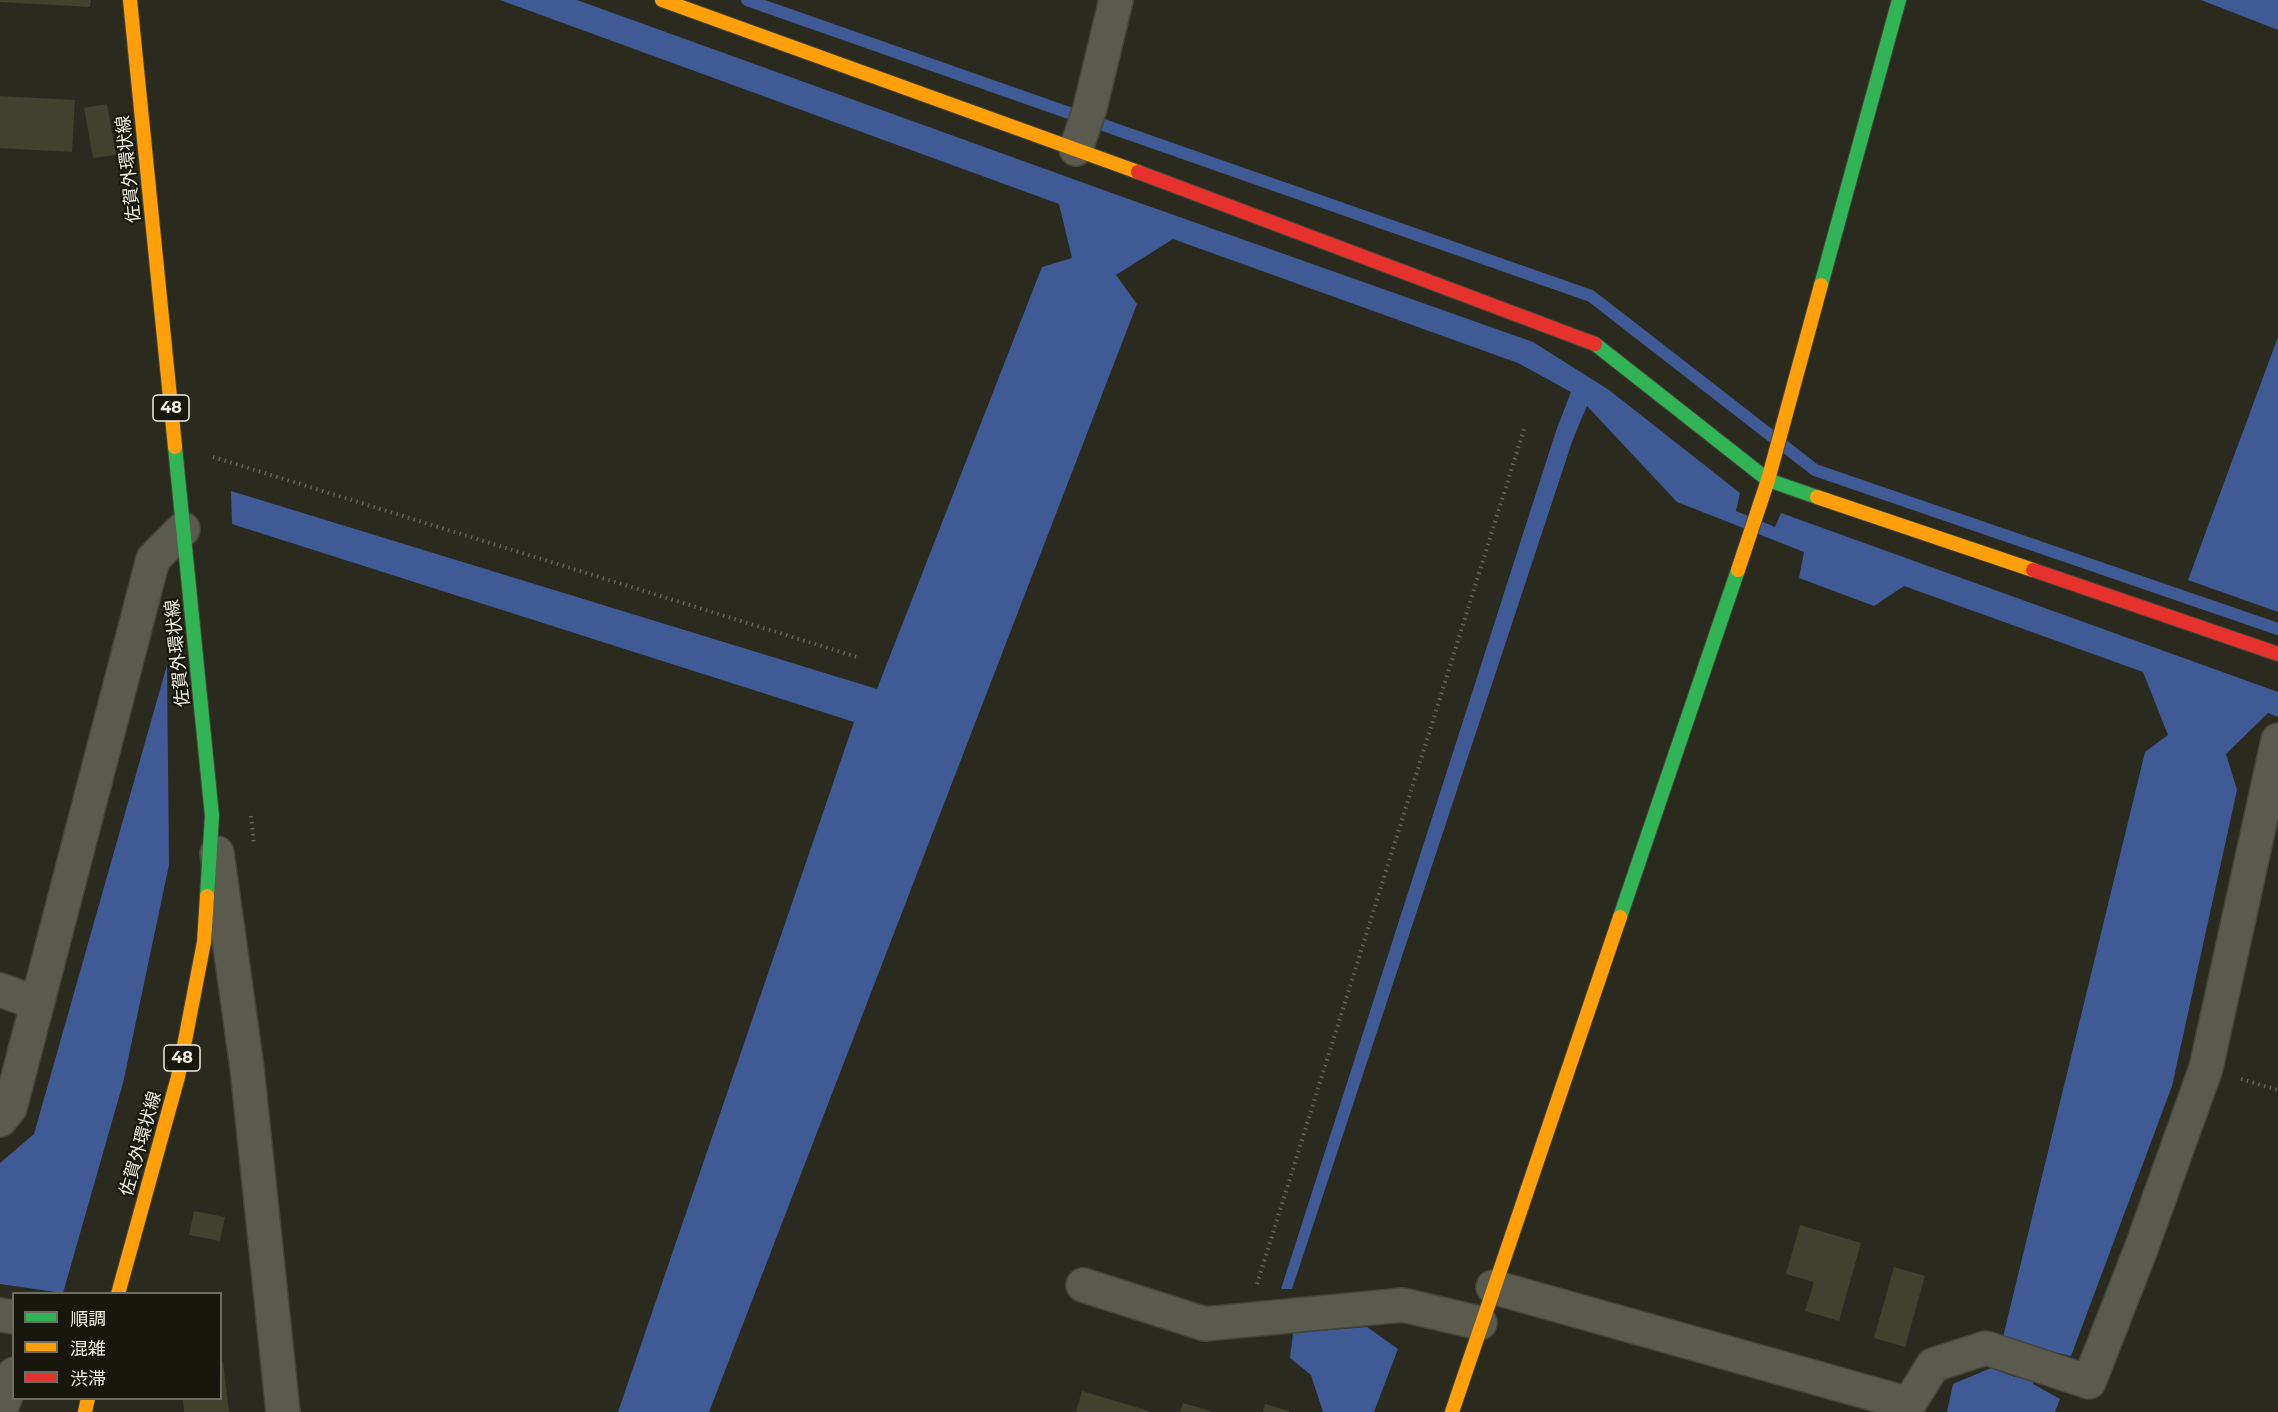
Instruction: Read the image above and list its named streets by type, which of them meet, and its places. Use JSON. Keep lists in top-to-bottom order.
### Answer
{
  "streets": {
    "street": ["佐賀外環状線", "48"]
  },
  "legend": ["順調", "混雑", "渋滞"]
}
